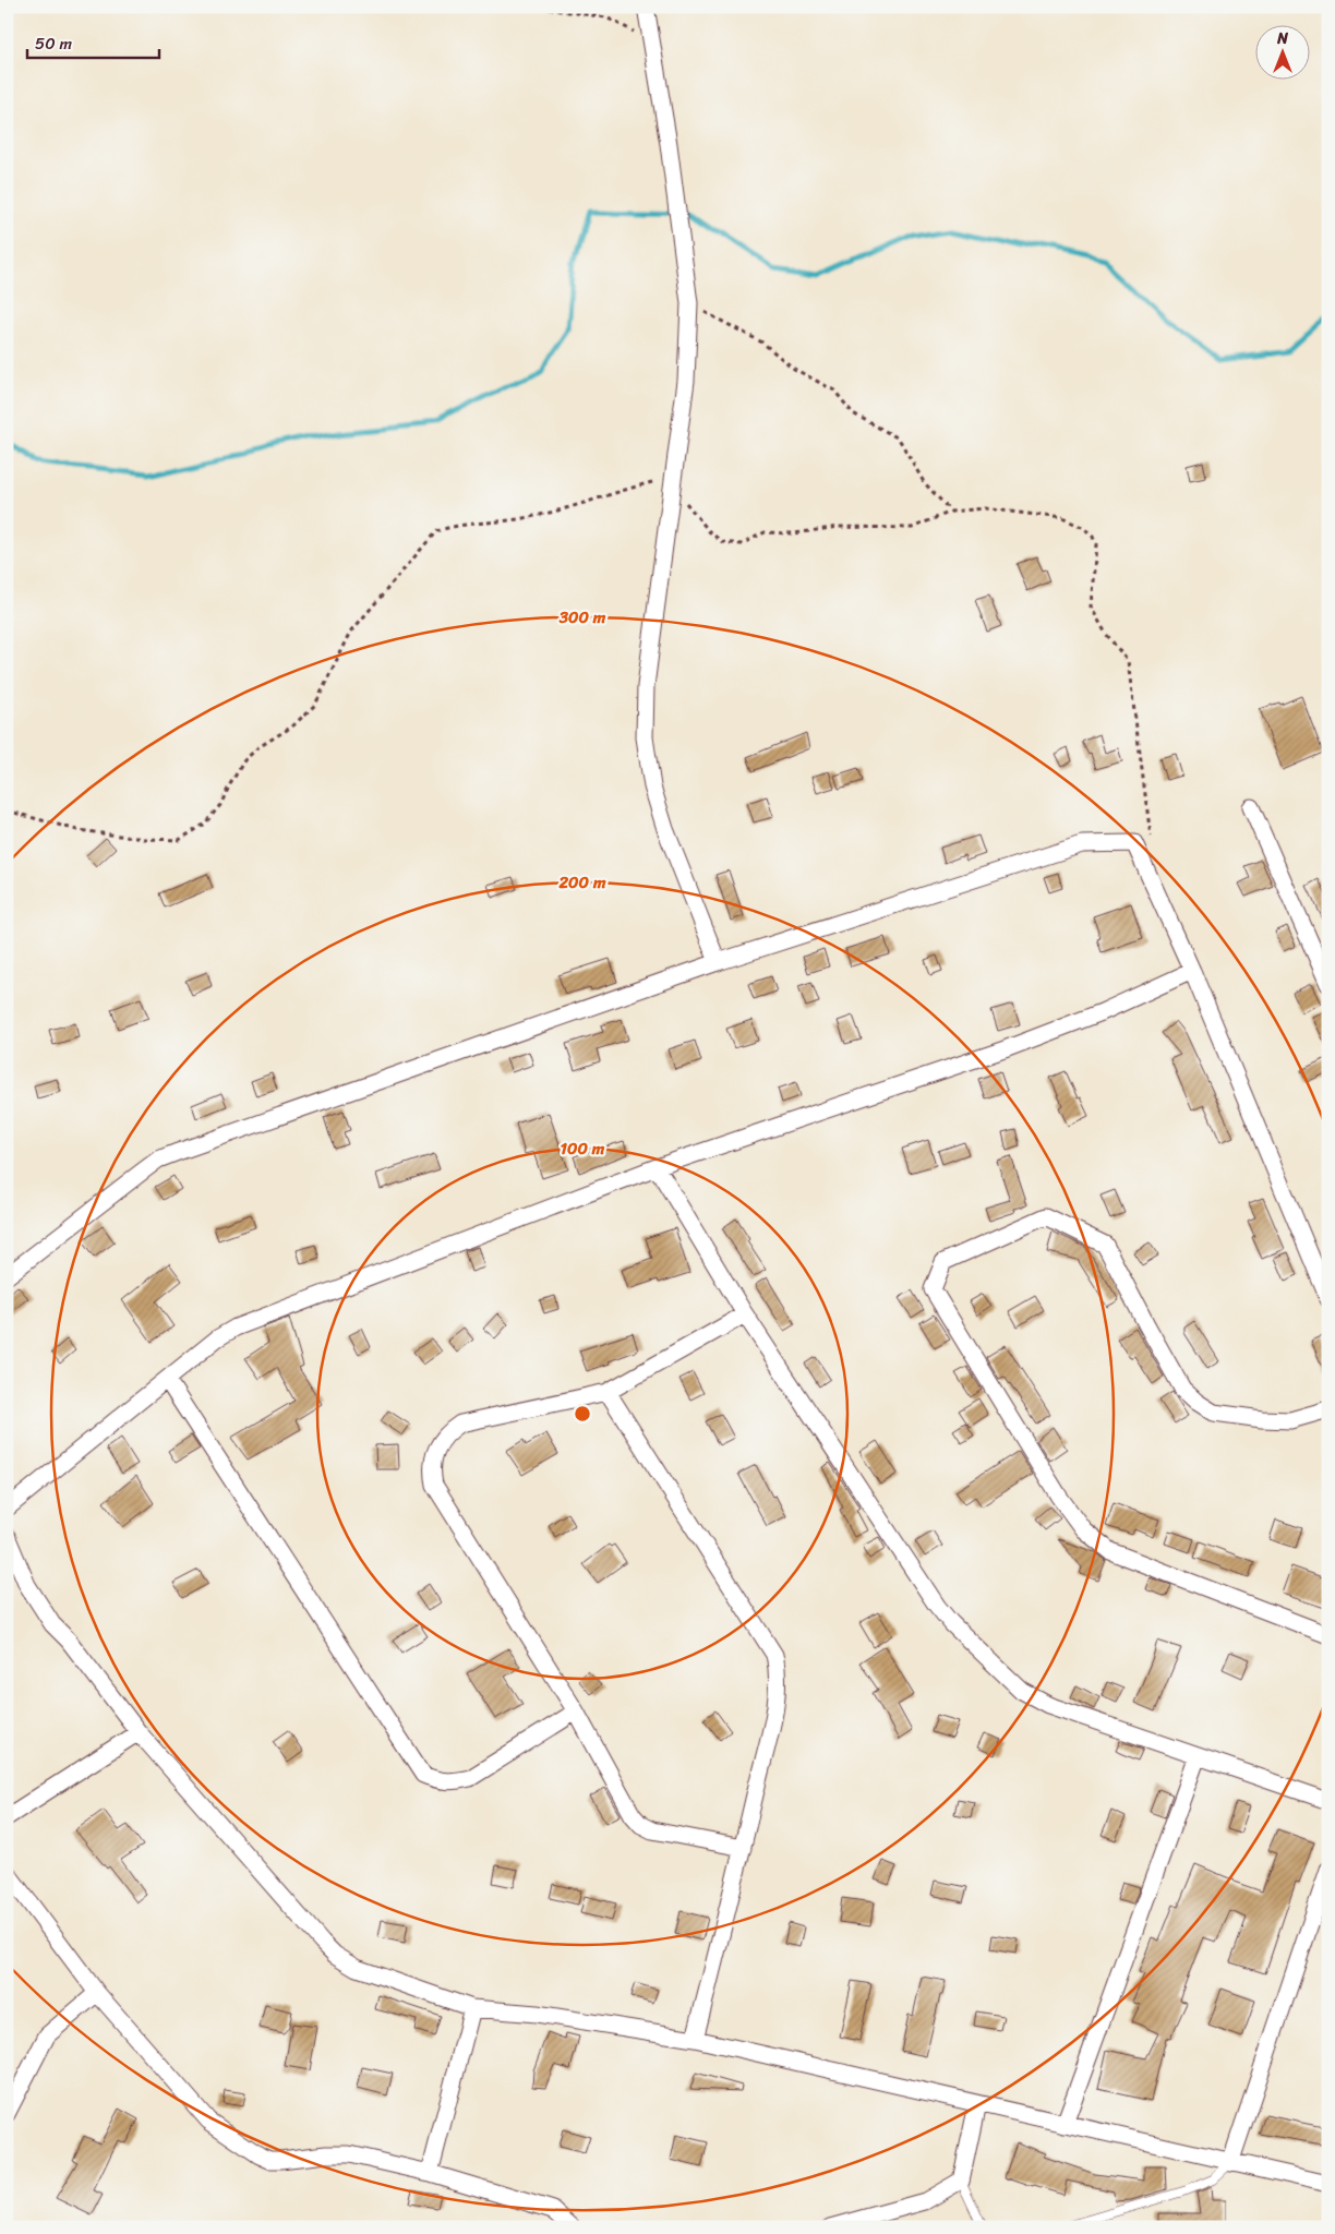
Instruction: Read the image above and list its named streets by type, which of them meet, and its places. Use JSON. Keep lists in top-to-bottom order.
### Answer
{
  "scale_bar": "50 m",
  "north": "top",
  "rings": ["300 m", "200 m", "100 m"]
}
